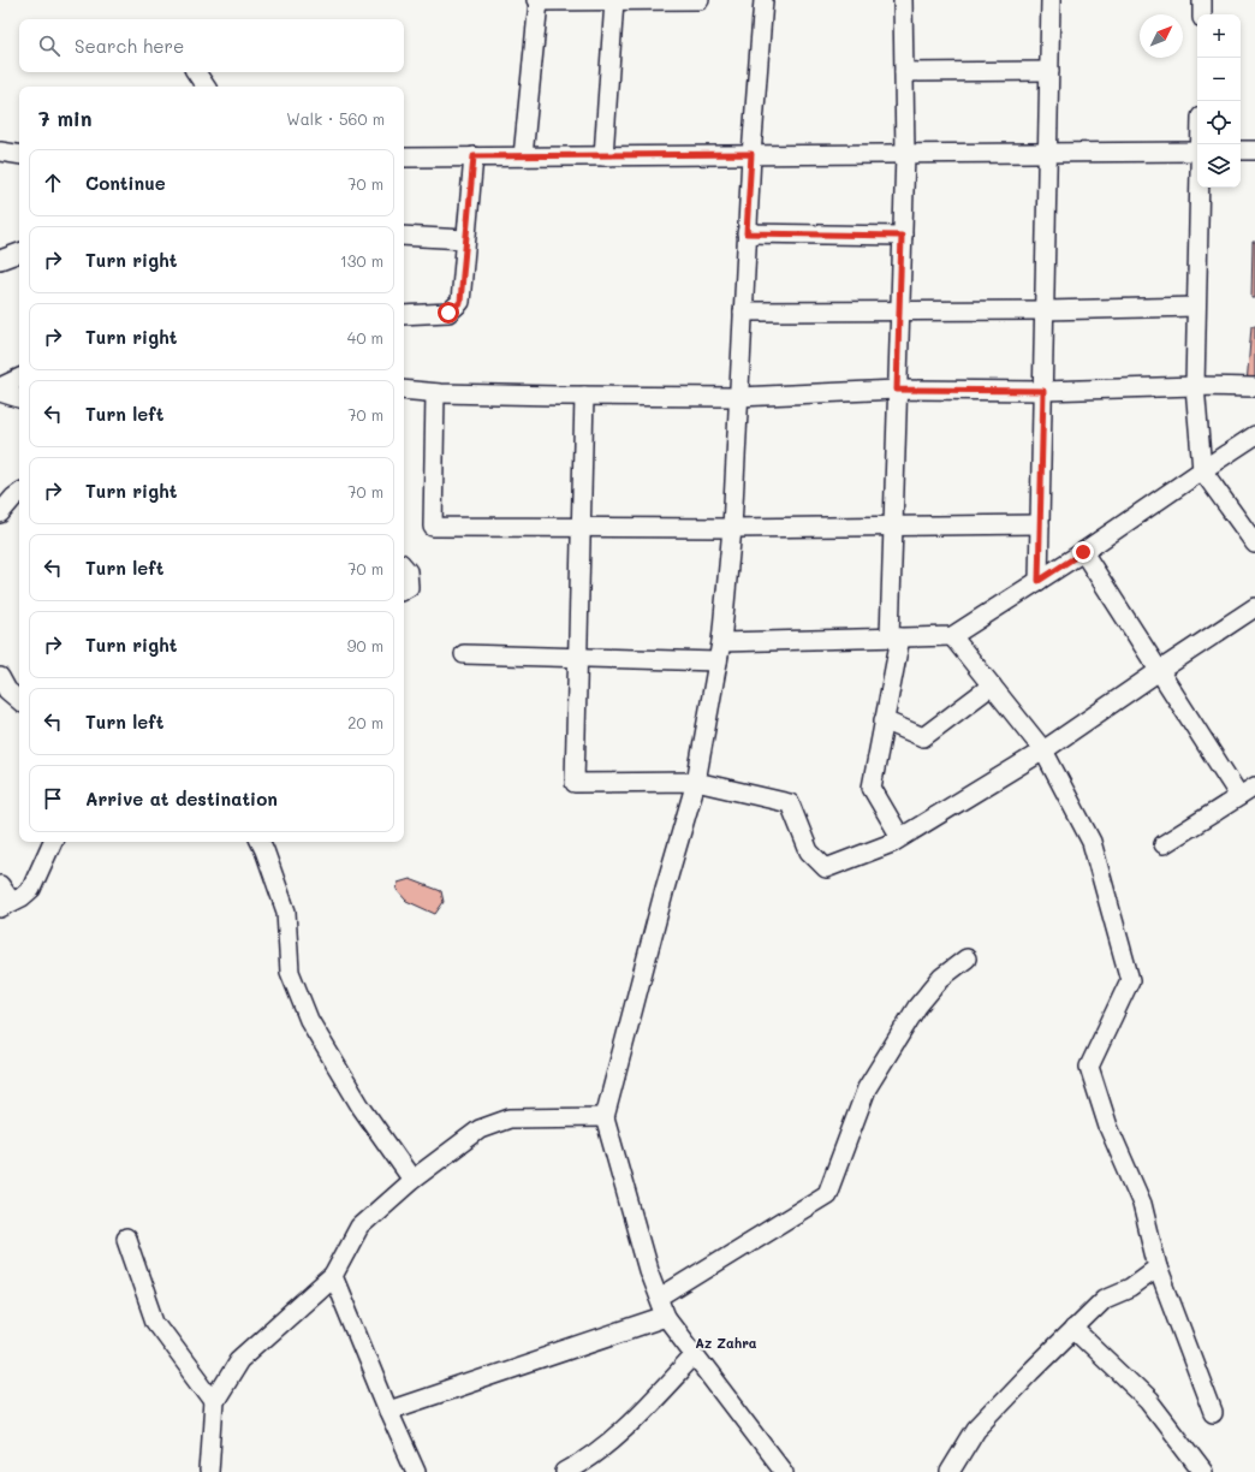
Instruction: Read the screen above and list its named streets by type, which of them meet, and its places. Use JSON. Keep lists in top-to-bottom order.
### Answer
{
  "districts": ["Az Zahra"],
  "north": "top right",
  "page": {
    "map_buttons": ["+", "−"],
    "search": "Search here",
    "heading": ["7 min", "Walk · 560 m"],
    "list": [
      ["Continue", "70 m"],
      ["Turn right", "130 m"],
      ["Turn right", "40 m"],
      ["Turn left", "70 m"],
      ["Turn right", "70 m"],
      ["Turn left", "70 m"],
      ["Turn right", "90 m"],
      ["Turn left", "20 m"],
      "Arrive at destination"
    ]
  }
}
